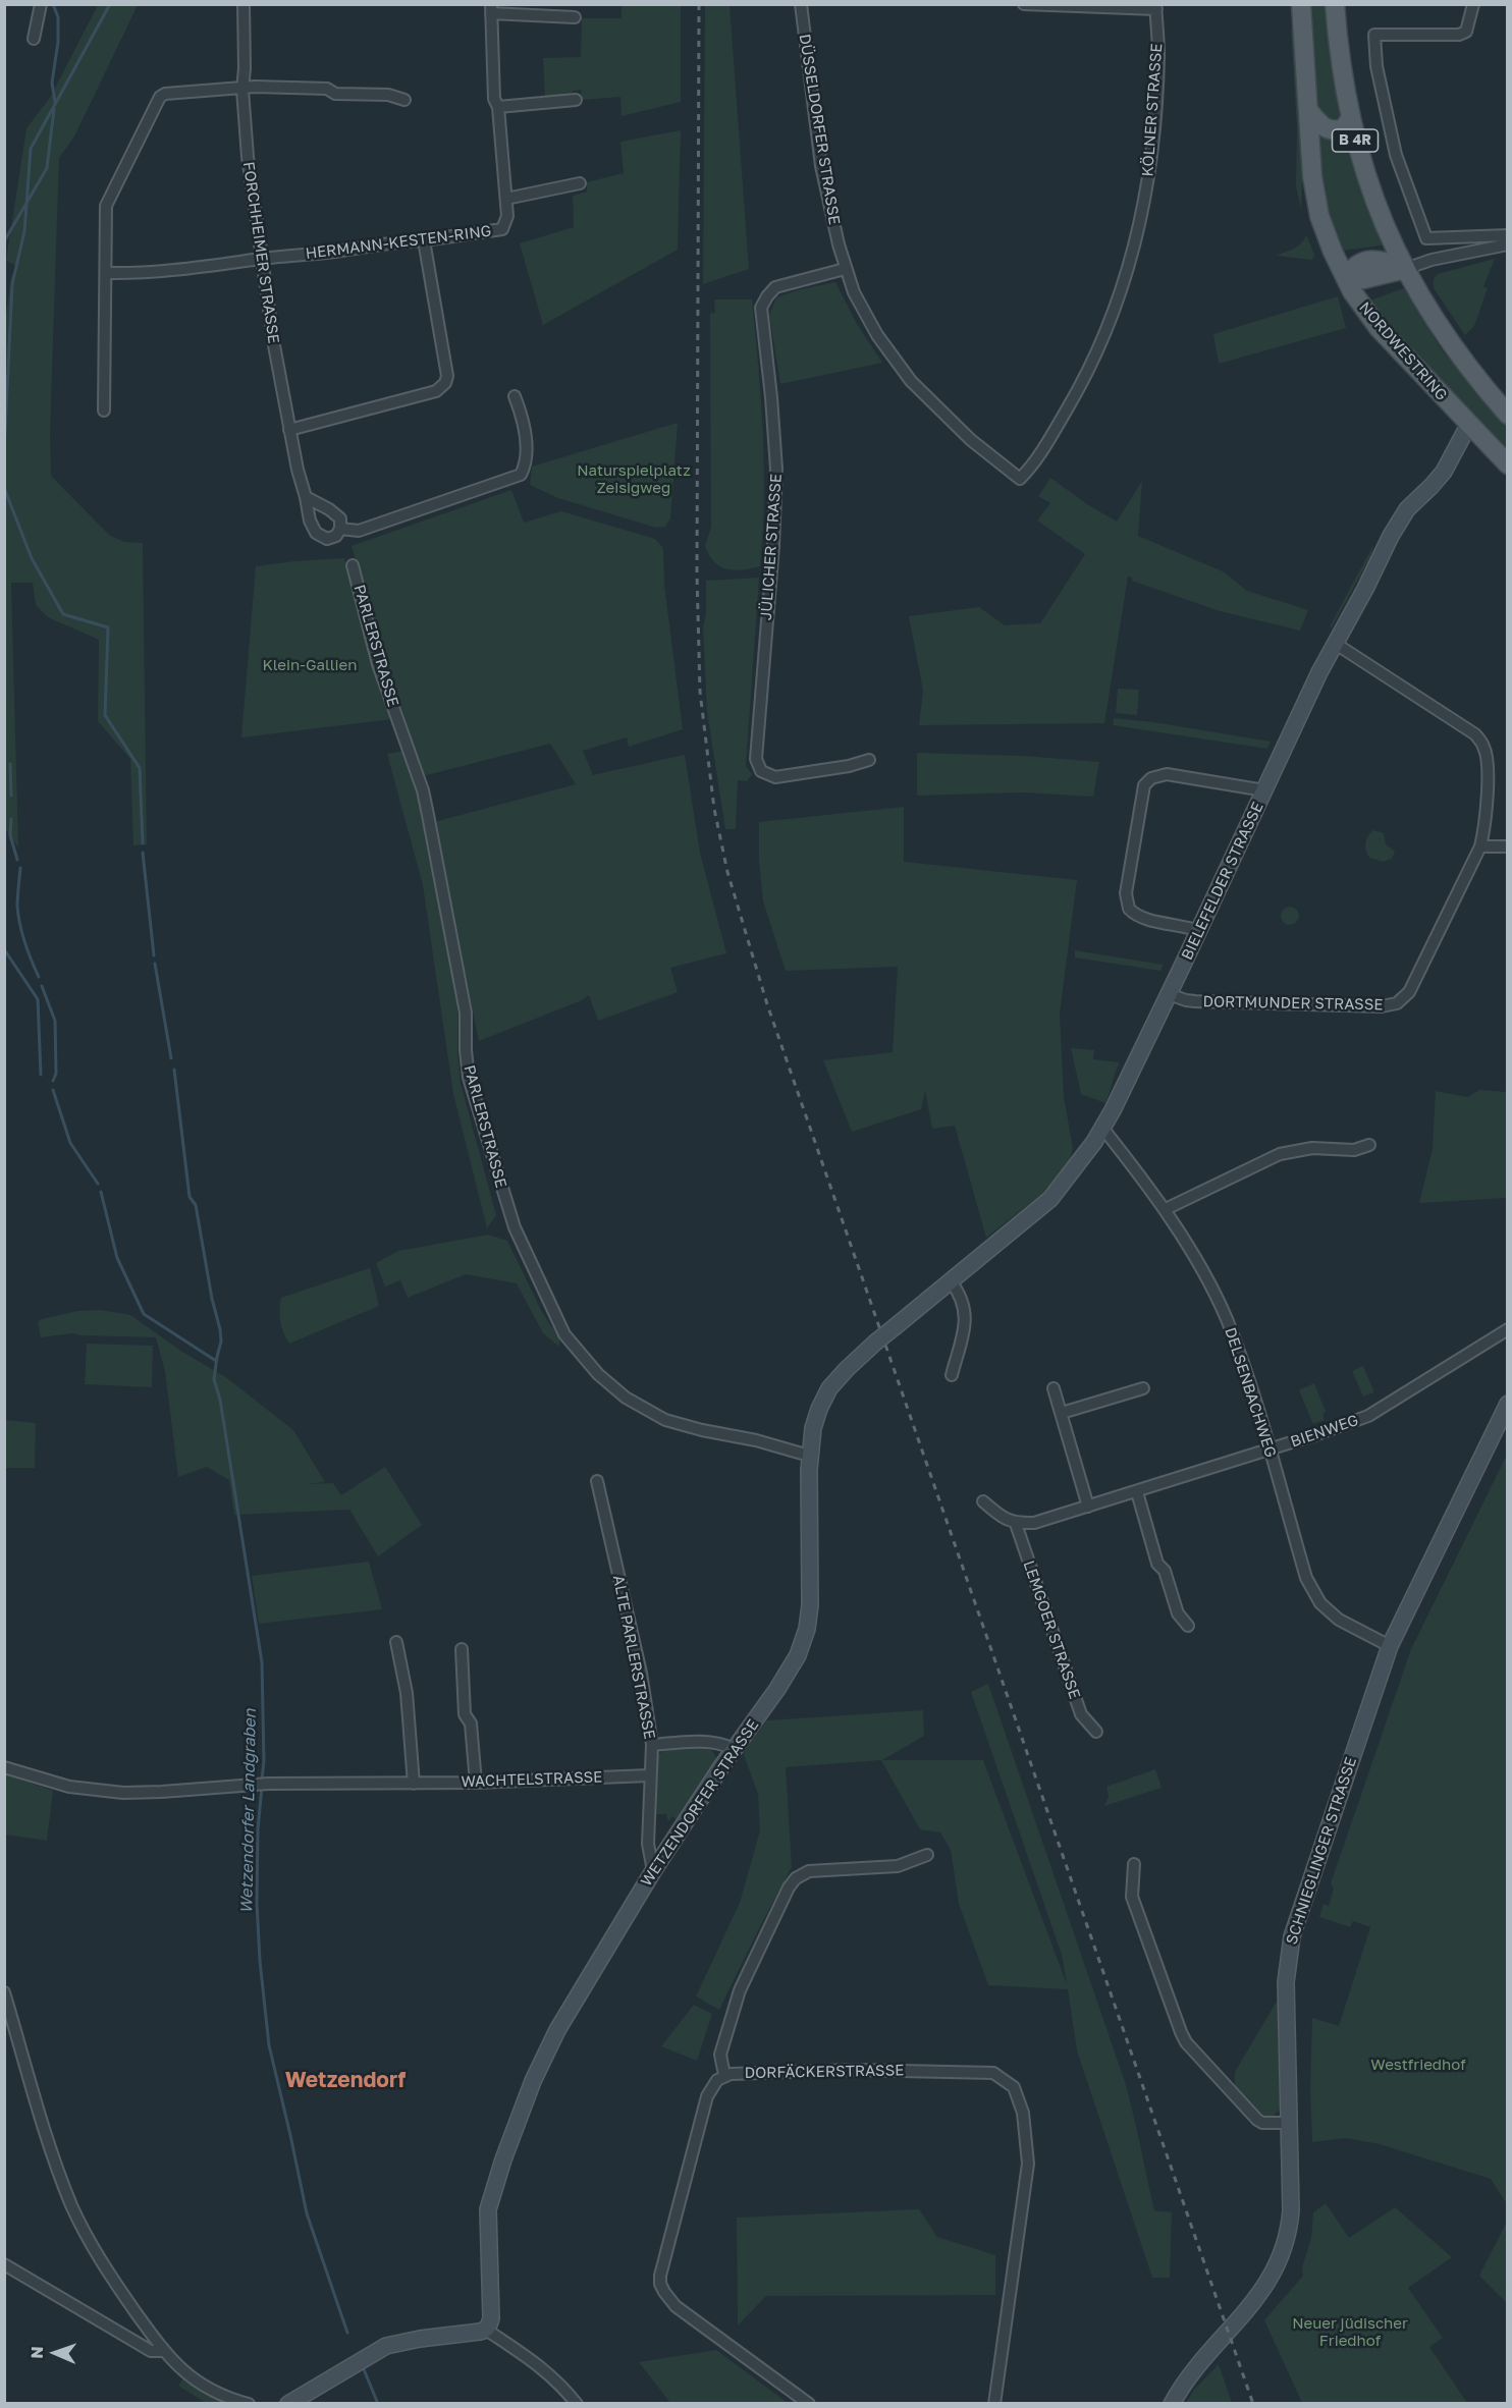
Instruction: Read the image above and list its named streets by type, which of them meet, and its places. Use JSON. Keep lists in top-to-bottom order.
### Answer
{
  "streets": {
    "main road": ["B 4R", "NORDWESTRING"],
    "street": [
      "KÖLNER STRASSE",
      "DÜSSELDORFER STRASSE",
      "HERMANN-KESTEN-RING",
      "FORCHHEIMER STRASSE",
      "JÜLICHER STRASSE",
      "PARLERSTRASSE",
      "BIELEFELDER STRASSE",
      "DORTMUNDER STRASSE",
      "DELSENBACHWEG",
      "BIENWEG",
      "LEMGOER STRASSE",
      "ALTE PARLERSTRASSE",
      "WACHTELSTRASSE",
      "WETZENDORFER STRASSE",
      "SCHNIEGLINGER STRASSE",
      "DORFÄCKERSTRASSE"
    ]
  },
  "crossings": [
    ["KÖLNER STRASSE", "DÜSSELDORFER STRASSE"],
    ["DÜSSELDORFER STRASSE", "JÜLICHER STRASSE"],
    ["HERMANN-KESTEN-RING", "FORCHHEIMER STRASSE"],
    ["NORDWESTRING", "BIELEFELDER STRASSE"],
    ["PARLERSTRASSE", "WETZENDORFER STRASSE"],
    ["BIELEFELDER STRASSE", "DORTMUNDER STRASSE"],
    ["BIELEFELDER STRASSE", "DELSENBACHWEG"],
    ["BIELEFELDER STRASSE", "WETZENDORFER STRASSE"],
    ["DELSENBACHWEG", "BIENWEG"],
    ["DELSENBACHWEG", "SCHNIEGLINGER STRASSE"],
    ["BIENWEG", "LEMGOER STRASSE"],
    ["ALTE PARLERSTRASSE", "WACHTELSTRASSE"],
    ["ALTE PARLERSTRASSE", "WETZENDORFER STRASSE"]
  ],
  "districts": ["Wetzendorf"],
  "water": ["Wetzendorfer Landgraben"],
  "parks": [
    "Naturspielplatz Zeisigweg",
    "Klein-Gallien",
    "Westfriedhof",
    "Neuer jüdischer Friedhof"
  ],
  "north": "left"
}
